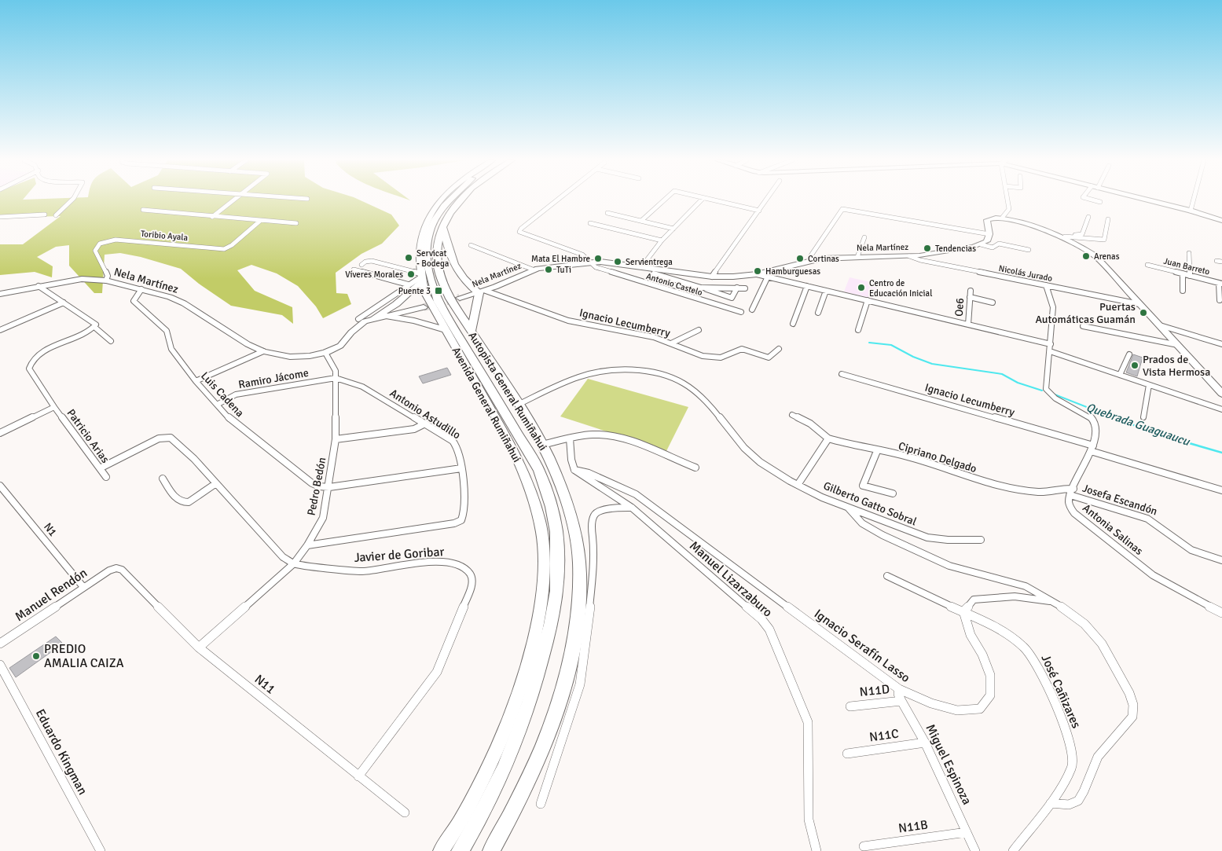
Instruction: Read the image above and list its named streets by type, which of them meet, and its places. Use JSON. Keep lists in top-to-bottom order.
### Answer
{
  "streets": {
    "highway": ["Autopista General Rumiñahui"],
    "main road": ["Nela Martínez", "Avenida General Rumiñahui"],
    "street": [
      "Toribio Ayala",
      "Juan Barreto",
      "Nicolás Jurado",
      "Antonio Castelo",
      "Oe6",
      "Ignacio Lecumberry",
      "Ramiro Jácome",
      "Luis Cadena",
      "Antonio Astudillo",
      "Patricio Arias",
      "Cipriano Delgado",
      "Pedro Bedón",
      "Josefa Escandón",
      "Gilberto Gatto Sobral",
      "N1",
      "Antonia Salinas",
      "Javier de Goribar",
      "Manuel Lizarzaburo",
      "Manuel Rendón",
      "Ignacio Serafín Lasso",
      "N11",
      "N11D",
      "José Cañizares",
      "N11C",
      "Eduardo Kingman",
      "Miguel Espinoza",
      "N11B"
    ]
  },
  "crossings": [
    ["Toribio Ayala", "Nela Martínez"],
    ["Nela Martínez", "Nicolás Jurado"],
    ["Nela Martínez", "Antonio Castelo"],
    ["Nela Martínez", "Ignacio Lecumberry"],
    ["Nela Martínez", "Luis Cadena"],
    ["Nela Martínez", "Pedro Bedón"],
    ["Ramiro Jácome", "Luis Cadena"],
    ["Ramiro Jácome", "Antonio Astudillo"],
    ["Ramiro Jácome", "Pedro Bedón"],
    ["Autopista General Rumiñahui", "Gilberto Gatto Sobral"],
    ["Luis Cadena", "Pedro Bedón"],
    ["Antonio Astudillo", "Pedro Bedón"],
    ["Patricio Arias", "Javier de Goribar"],
    ["Cipriano Delgado", "Josefa Escandón"],
    ["Cipriano Delgado", "Antonia Salinas"],
    ["Pedro Bedón", "Javier de Goribar"],
    ["Pedro Bedón", "N11"],
    ["Josefa Escandón", "Antonia Salinas"],
    ["N1", "Manuel Rendón"],
    ["Javier de Goribar", "N11"],
    ["Manuel Lizarzaburo", "Ignacio Serafín Lasso"],
    ["Manuel Rendón", "N11"],
    ["Ignacio Serafín Lasso", "José Cañizares"],
    ["Ignacio Serafín Lasso", "Miguel Espinoza"],
    ["N11D", "Miguel Espinoza"],
    ["N11C", "Miguel Espinoza"],
    ["Miguel Espinoza", "N11B"]
  ],
  "water": ["Quebrada Guaguaucu"],
  "places": {
    "other": [
      "Tendencias",
      "Arenas",
      "Servicat - Bodega",
      "Mata El Hambre",
      "Cortinas",
      "Servientrega",
      "TuTi",
      "Hamburguesas",
      "Víveres Morales",
      "Centro de Educación Inicial",
      "Puertas Automáticas Guamán",
      "Prados de Vista Hermosa",
      "PREDIO AMALIA CAIZA"
    ],
    "transit": ["Puente 3"]
  }
}
